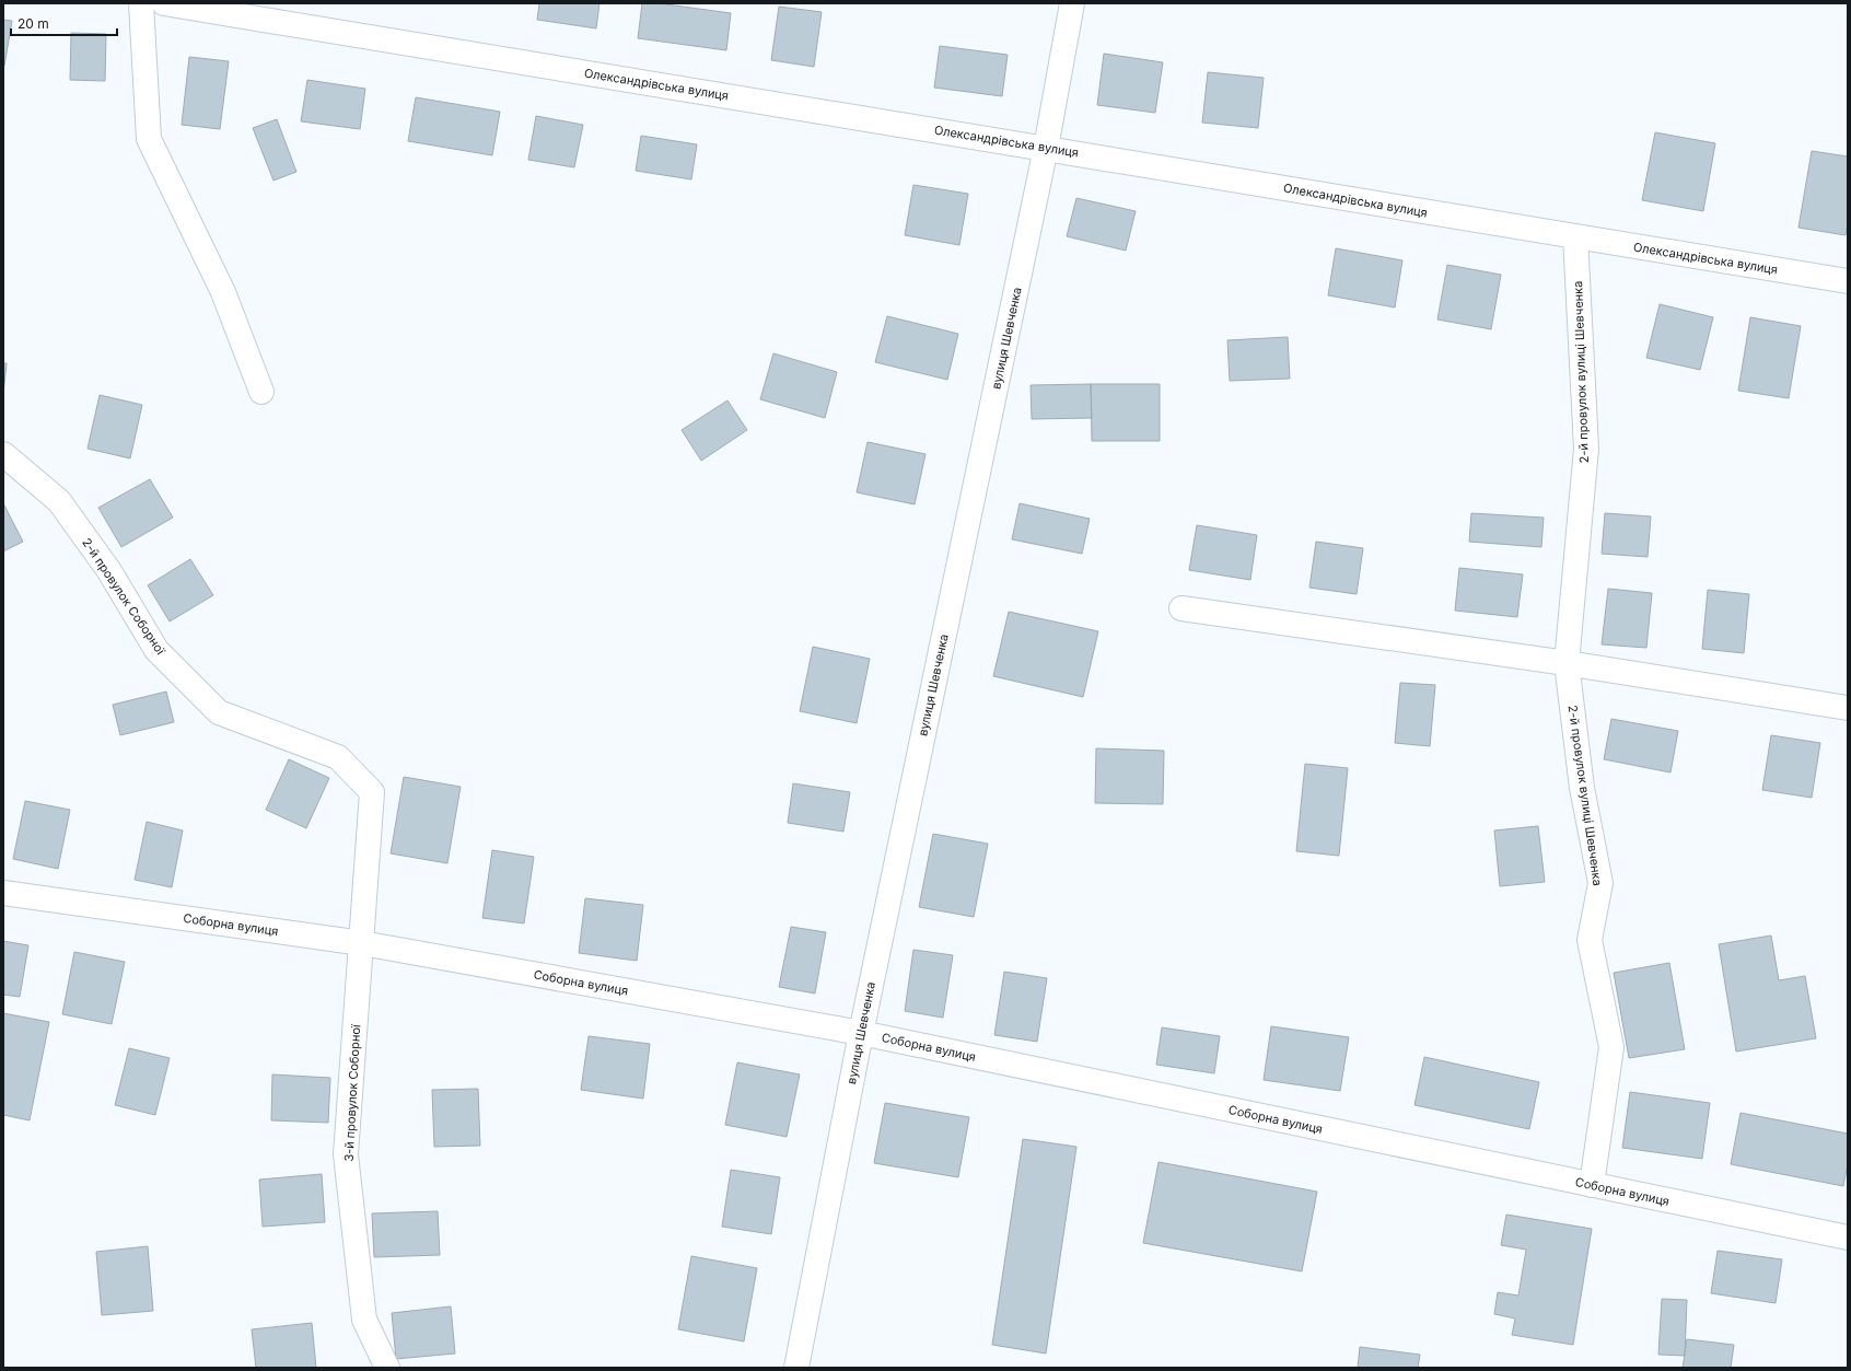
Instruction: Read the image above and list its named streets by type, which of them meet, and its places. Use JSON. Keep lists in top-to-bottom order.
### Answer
{
  "streets": {
    "street": [
      "Олександрівська вулиця",
      "вулиця Шевченка",
      "2-й провулок вулиці Шевченка",
      "2-й провулок Соборної",
      "Соборна вулиця",
      "3-й провулок Соборної"
    ]
  },
  "crossings": [
    ["Олександрівська вулиця", "вулиця Шевченка"],
    ["Олександрівська вулиця", "2-й провулок вулиці Шевченка"],
    ["вулиця Шевченка", "Соборна вулиця"],
    ["2-й провулок вулиці Шевченка", "Соборна вулиця"],
    ["2-й провулок Соборної", "Соборна вулиця"],
    ["2-й провулок Соборної", "3-й провулок Соборної"],
    ["Соборна вулиця", "3-й провулок Соборної"]
  ],
  "scale_bar": "20 m"
}
